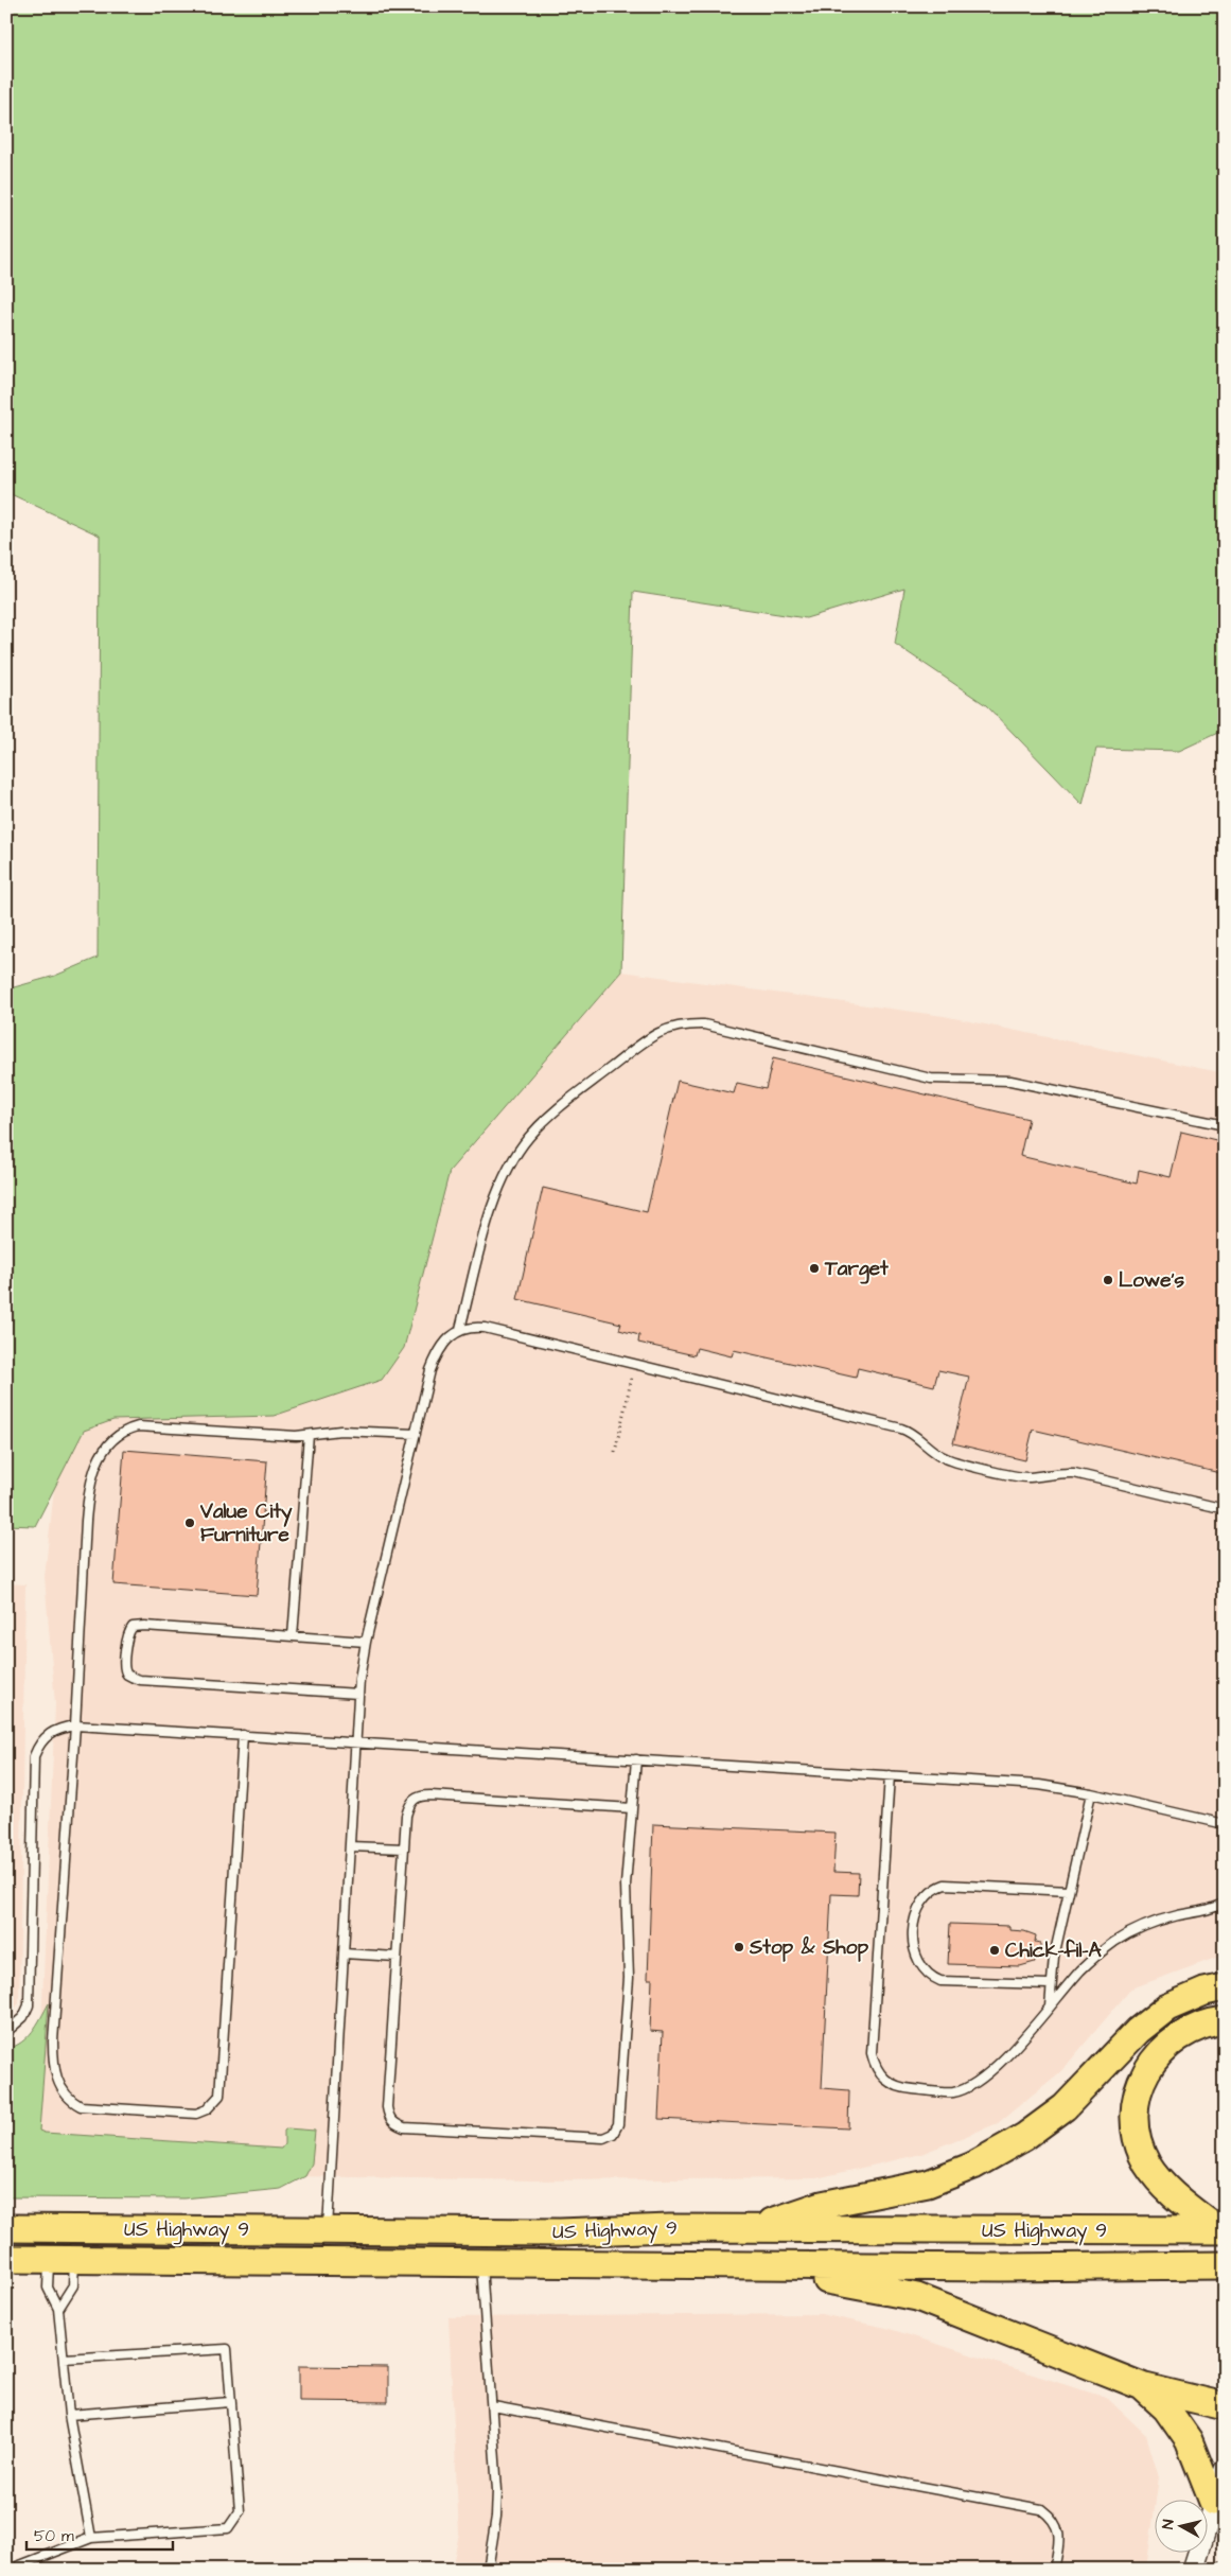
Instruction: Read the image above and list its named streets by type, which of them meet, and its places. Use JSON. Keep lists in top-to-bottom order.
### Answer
{
  "streets": {
    "highway": ["US Highway 9"]
  },
  "places": [
    "Target",
    "Lowe's",
    "Value City Furniture",
    "Stop & Shop",
    "Chick-fil-A"
  ],
  "scale_bar": "50 m",
  "north": "left"
}
